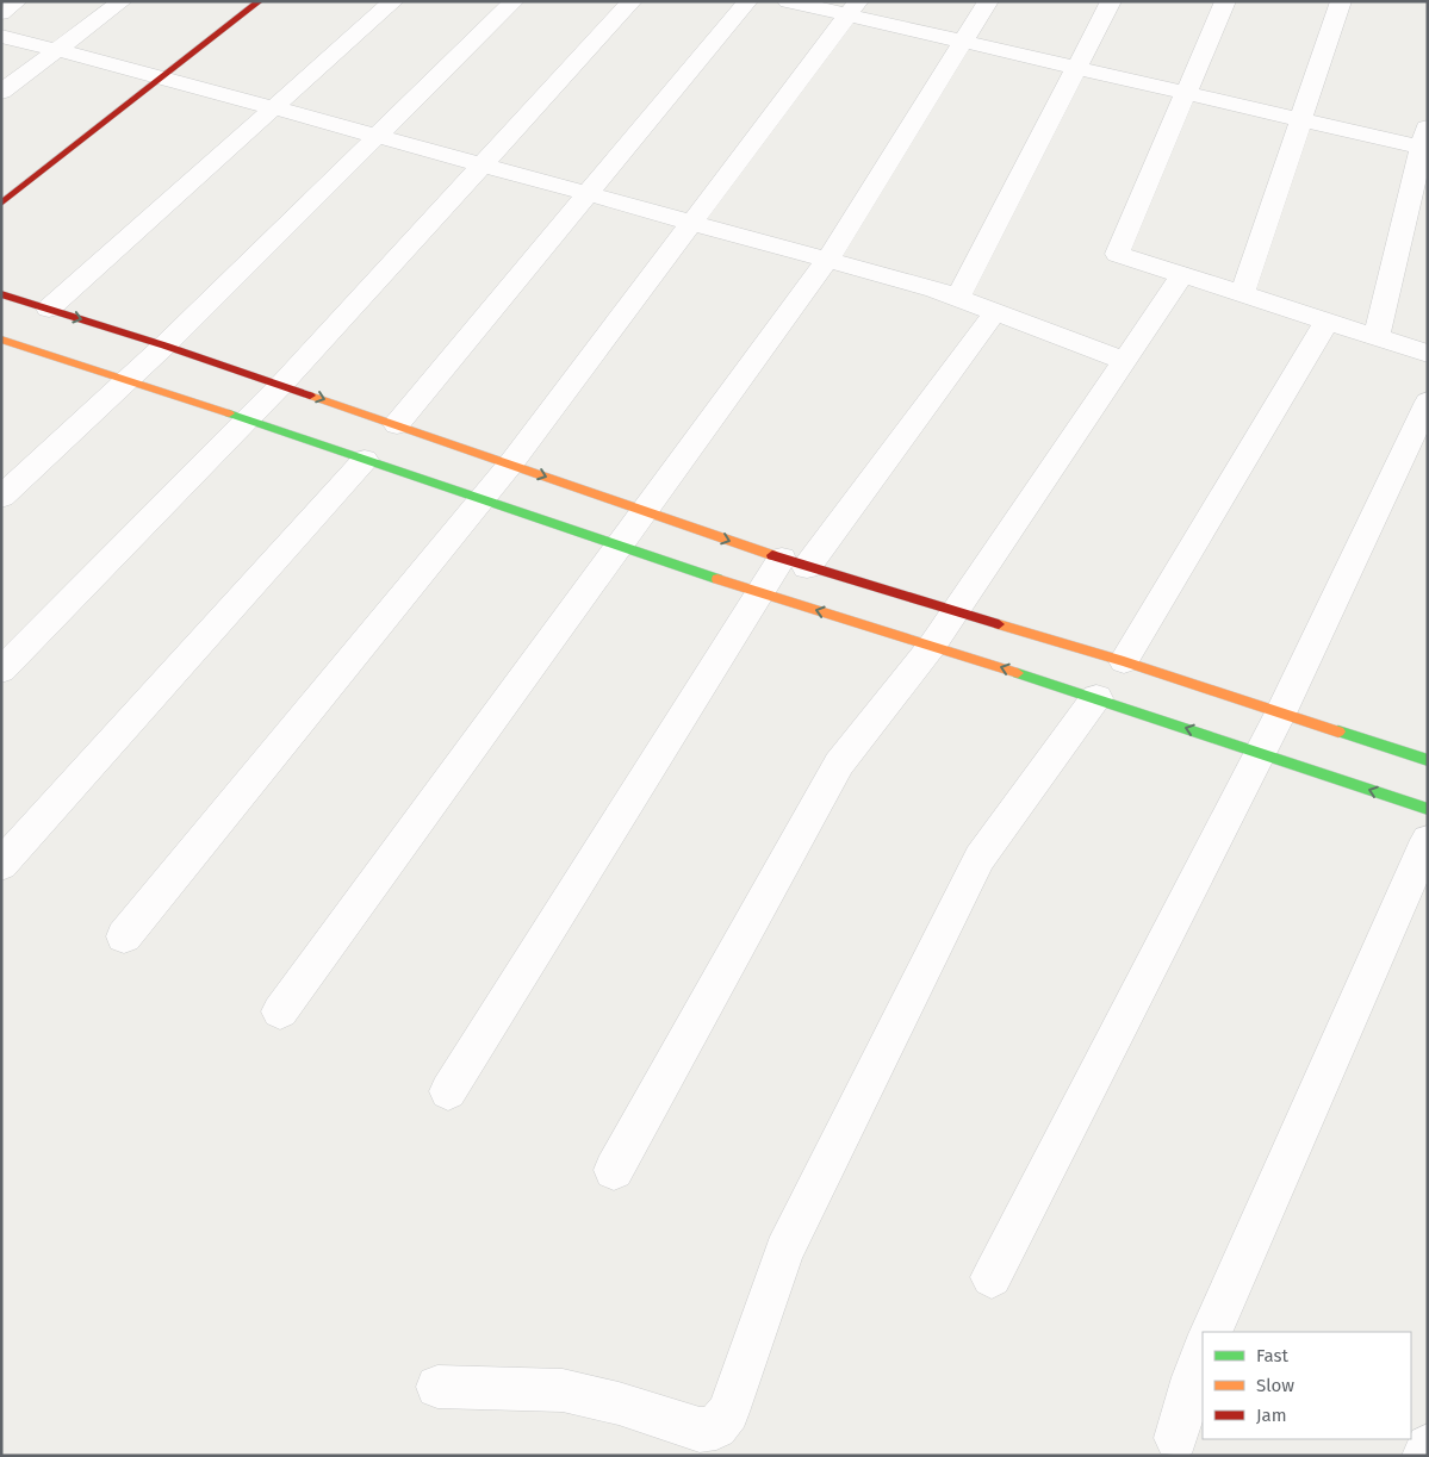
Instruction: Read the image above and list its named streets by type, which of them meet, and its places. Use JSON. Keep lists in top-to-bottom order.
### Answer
{
  "legend": ["Fast", "Slow", "Jam"]
}
